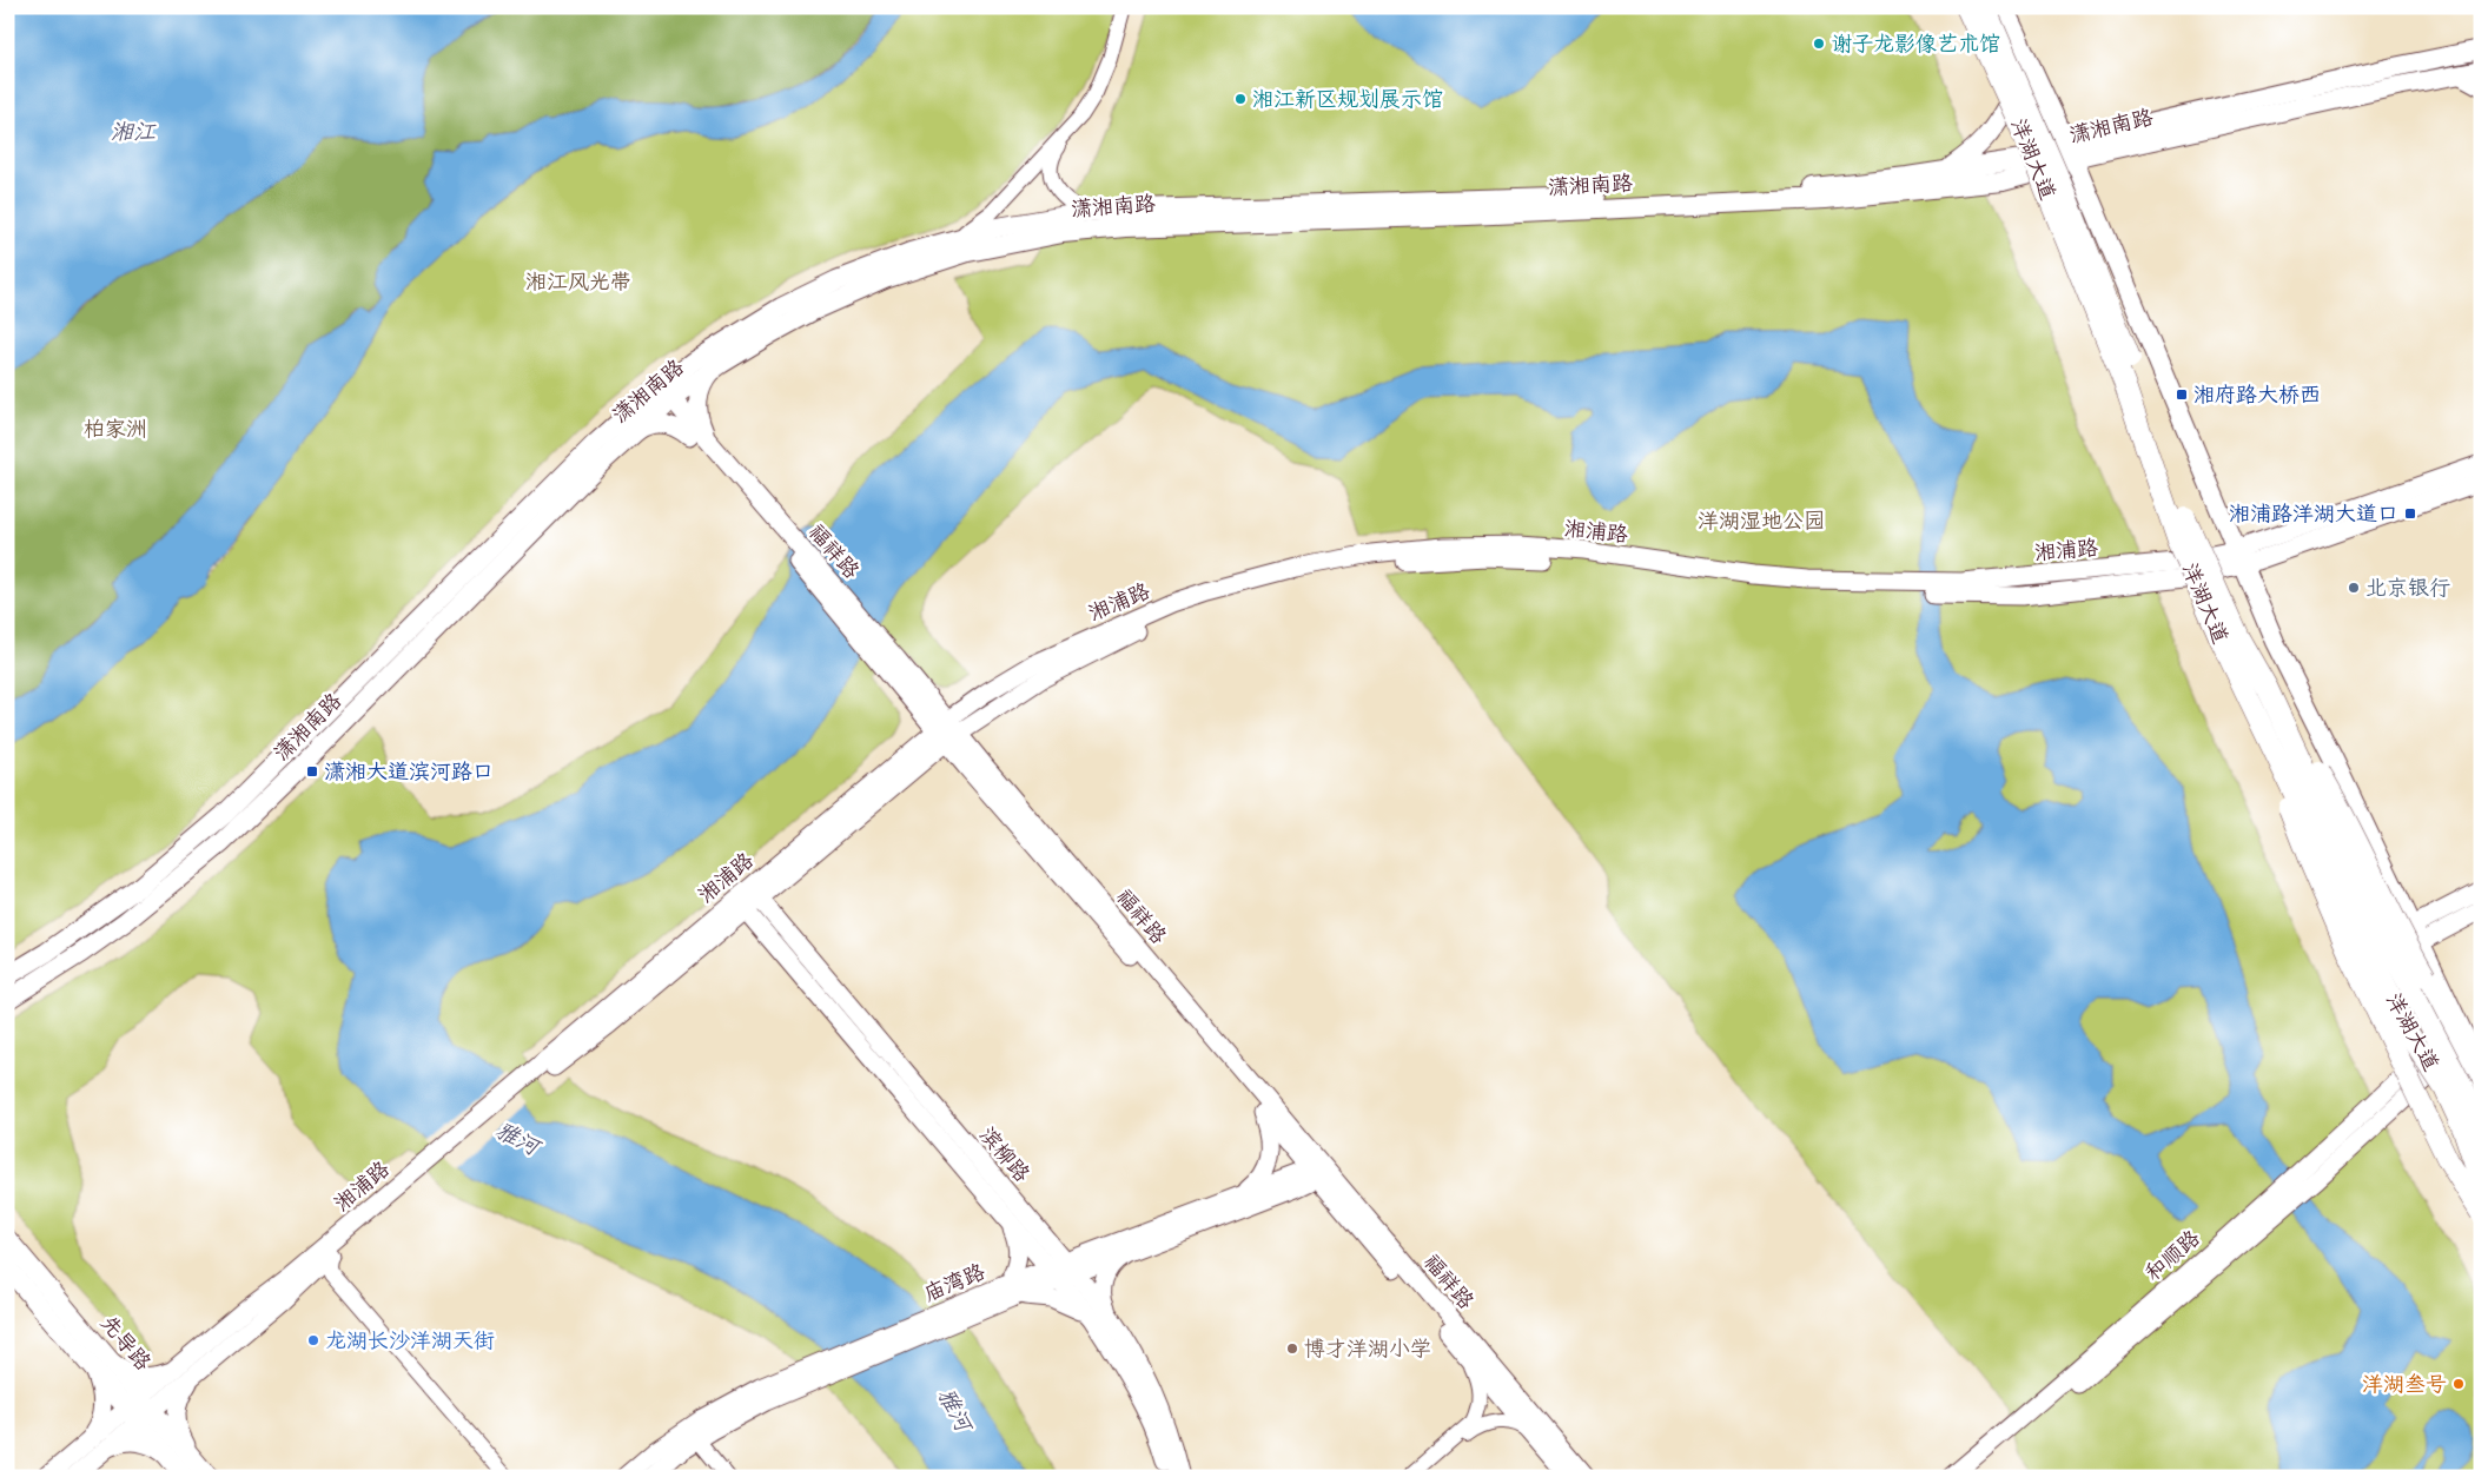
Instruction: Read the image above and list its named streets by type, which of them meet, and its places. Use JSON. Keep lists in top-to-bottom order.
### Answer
{
  "streets": {
    "highway": ["洋湖大道"],
    "main road": [
      "潇湘南路",
      "湘浦路",
      "福祥路",
      "滨柳路",
      "和顺路",
      "庙湾路",
      "先导路"
    ]
  },
  "crossings": [
    ["潇湘南路", "洋湖大道"],
    ["潇湘南路", "福祥路"],
    ["洋湖大道", "湘浦路"],
    ["湘浦路", "福祥路"],
    ["湘浦路", "滨柳路"],
    ["湘浦路", "先导路"],
    ["福祥路", "庙湾路"],
    ["滨柳路", "庙湾路"]
  ],
  "water": ["湘江", "雅河"],
  "parks": ["湘江风光带", "柏家洲", "洋湖湿地公园"],
  "places": {
    "other": [
      "谢子龙影像艺术馆",
      "湘江新区规划展示馆",
      "北京银行",
      "龙湖长沙洋湖天街",
      "博才洋湖小学",
      "洋湖叁号"
    ],
    "transit": ["湘府路大桥西", "湘浦路洋湖大道口", "潇湘大道滨河路口"]
  }
}
